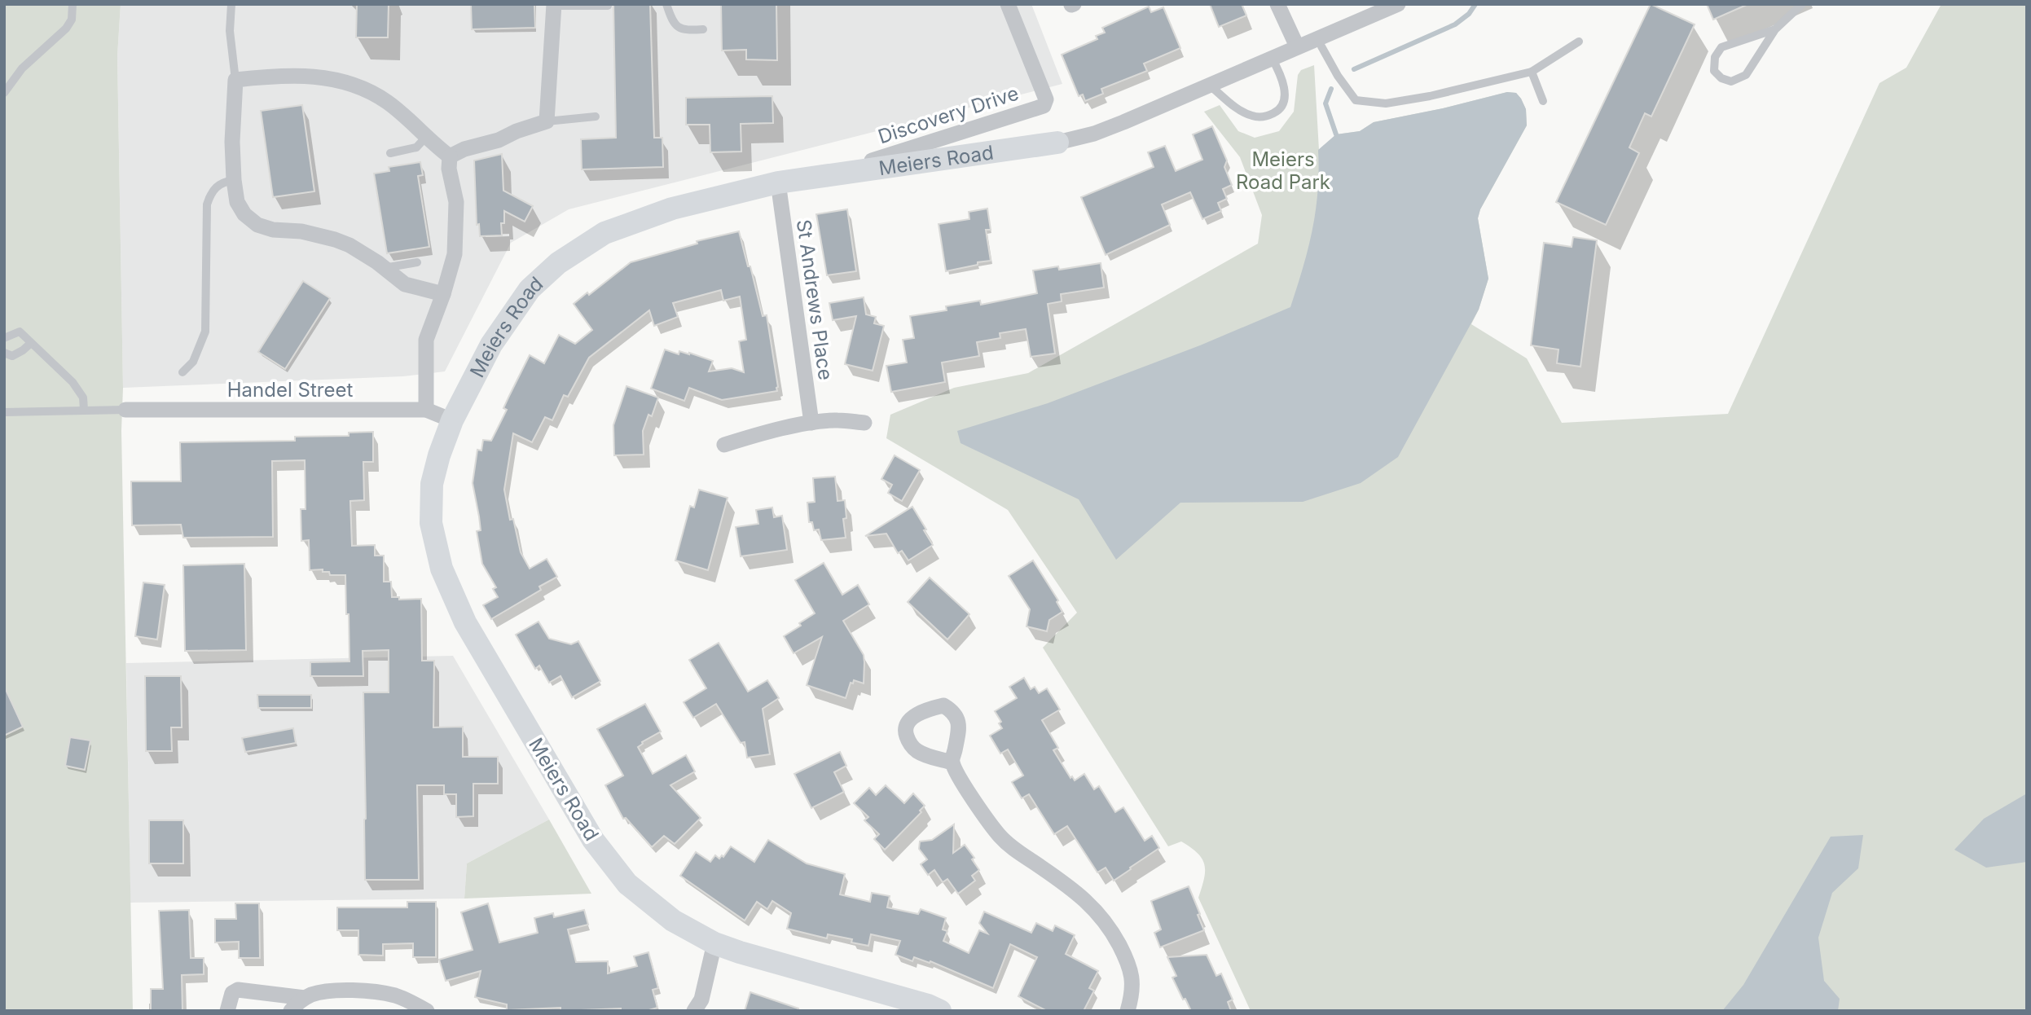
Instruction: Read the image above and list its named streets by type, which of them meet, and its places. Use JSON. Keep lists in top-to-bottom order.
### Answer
{
  "streets": {
    "street": [
      "Discovery Drive",
      "Meiers Road",
      "St Andrews Place",
      "Handel Street"
    ]
  },
  "crossings": [
    ["Discovery Drive", "Meiers Road"],
    ["Meiers Road", "St Andrews Place"],
    ["Meiers Road", "Handel Street"]
  ],
  "parks": ["Meiers Road Park"]
}
